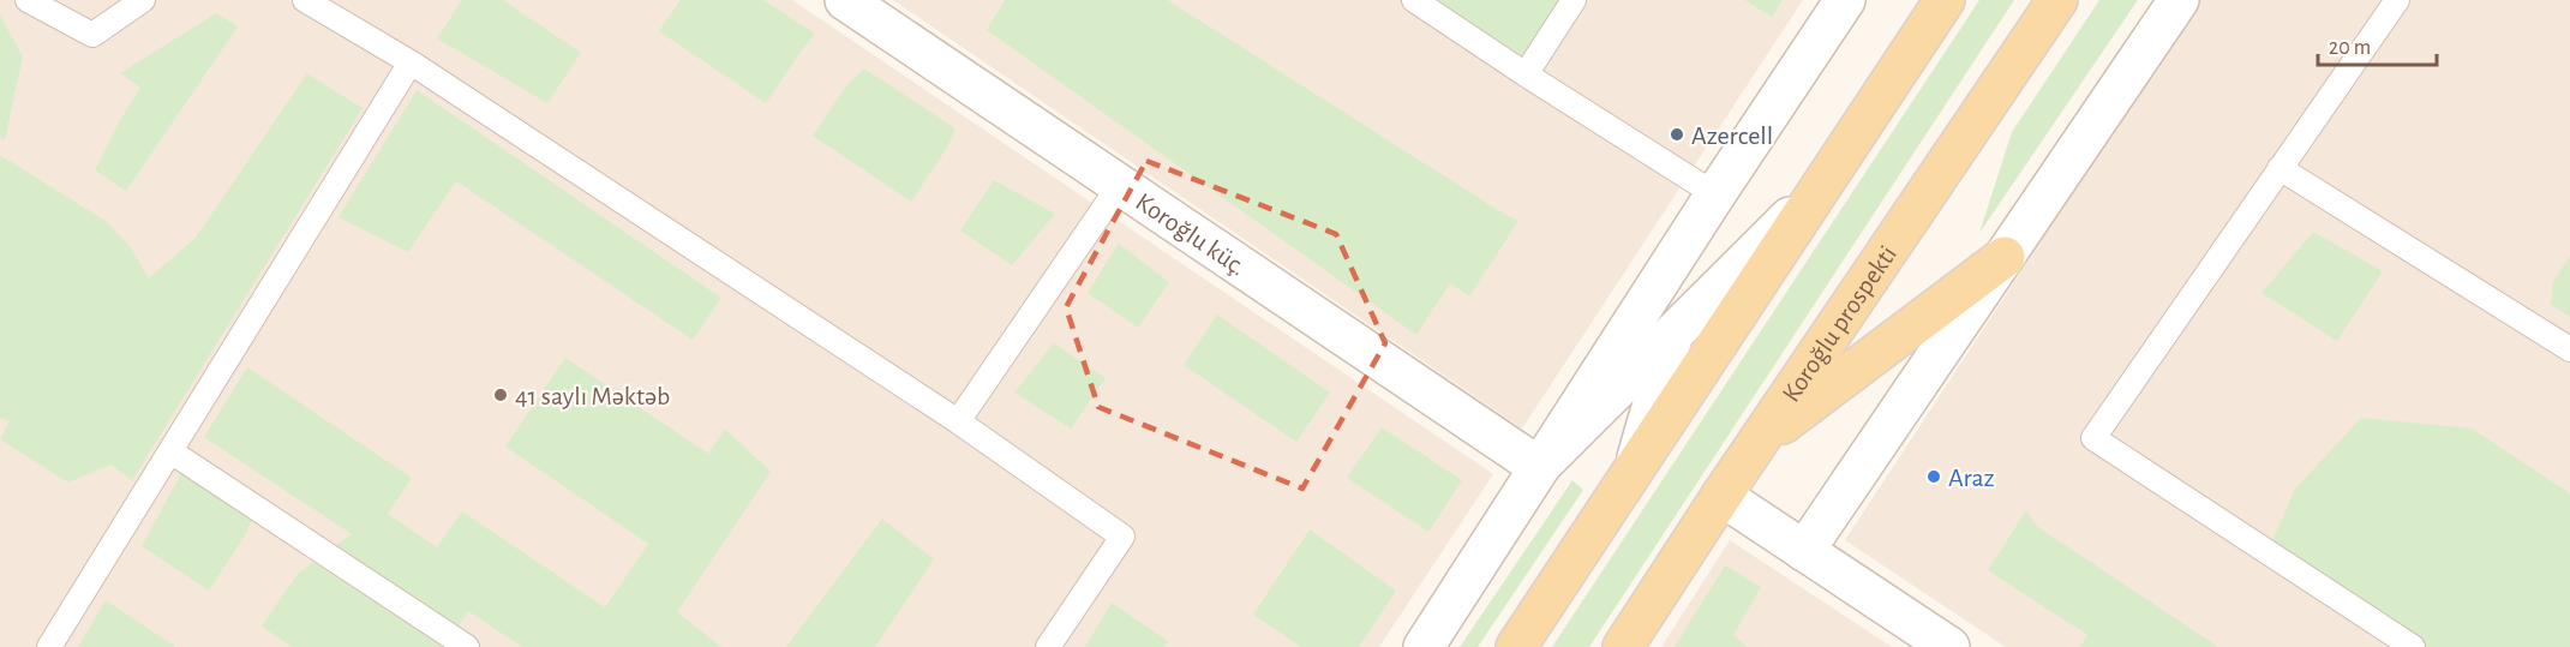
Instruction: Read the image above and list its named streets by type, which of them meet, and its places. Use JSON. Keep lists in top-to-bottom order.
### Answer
{
  "streets": {
    "main road": ["Koroğlu prospekti"],
    "street": ["Koroğlu küç."]
  },
  "places": ["Azercell", "41 saylı Məktəb", "Araz"],
  "scale_bar": "20 m"
}
